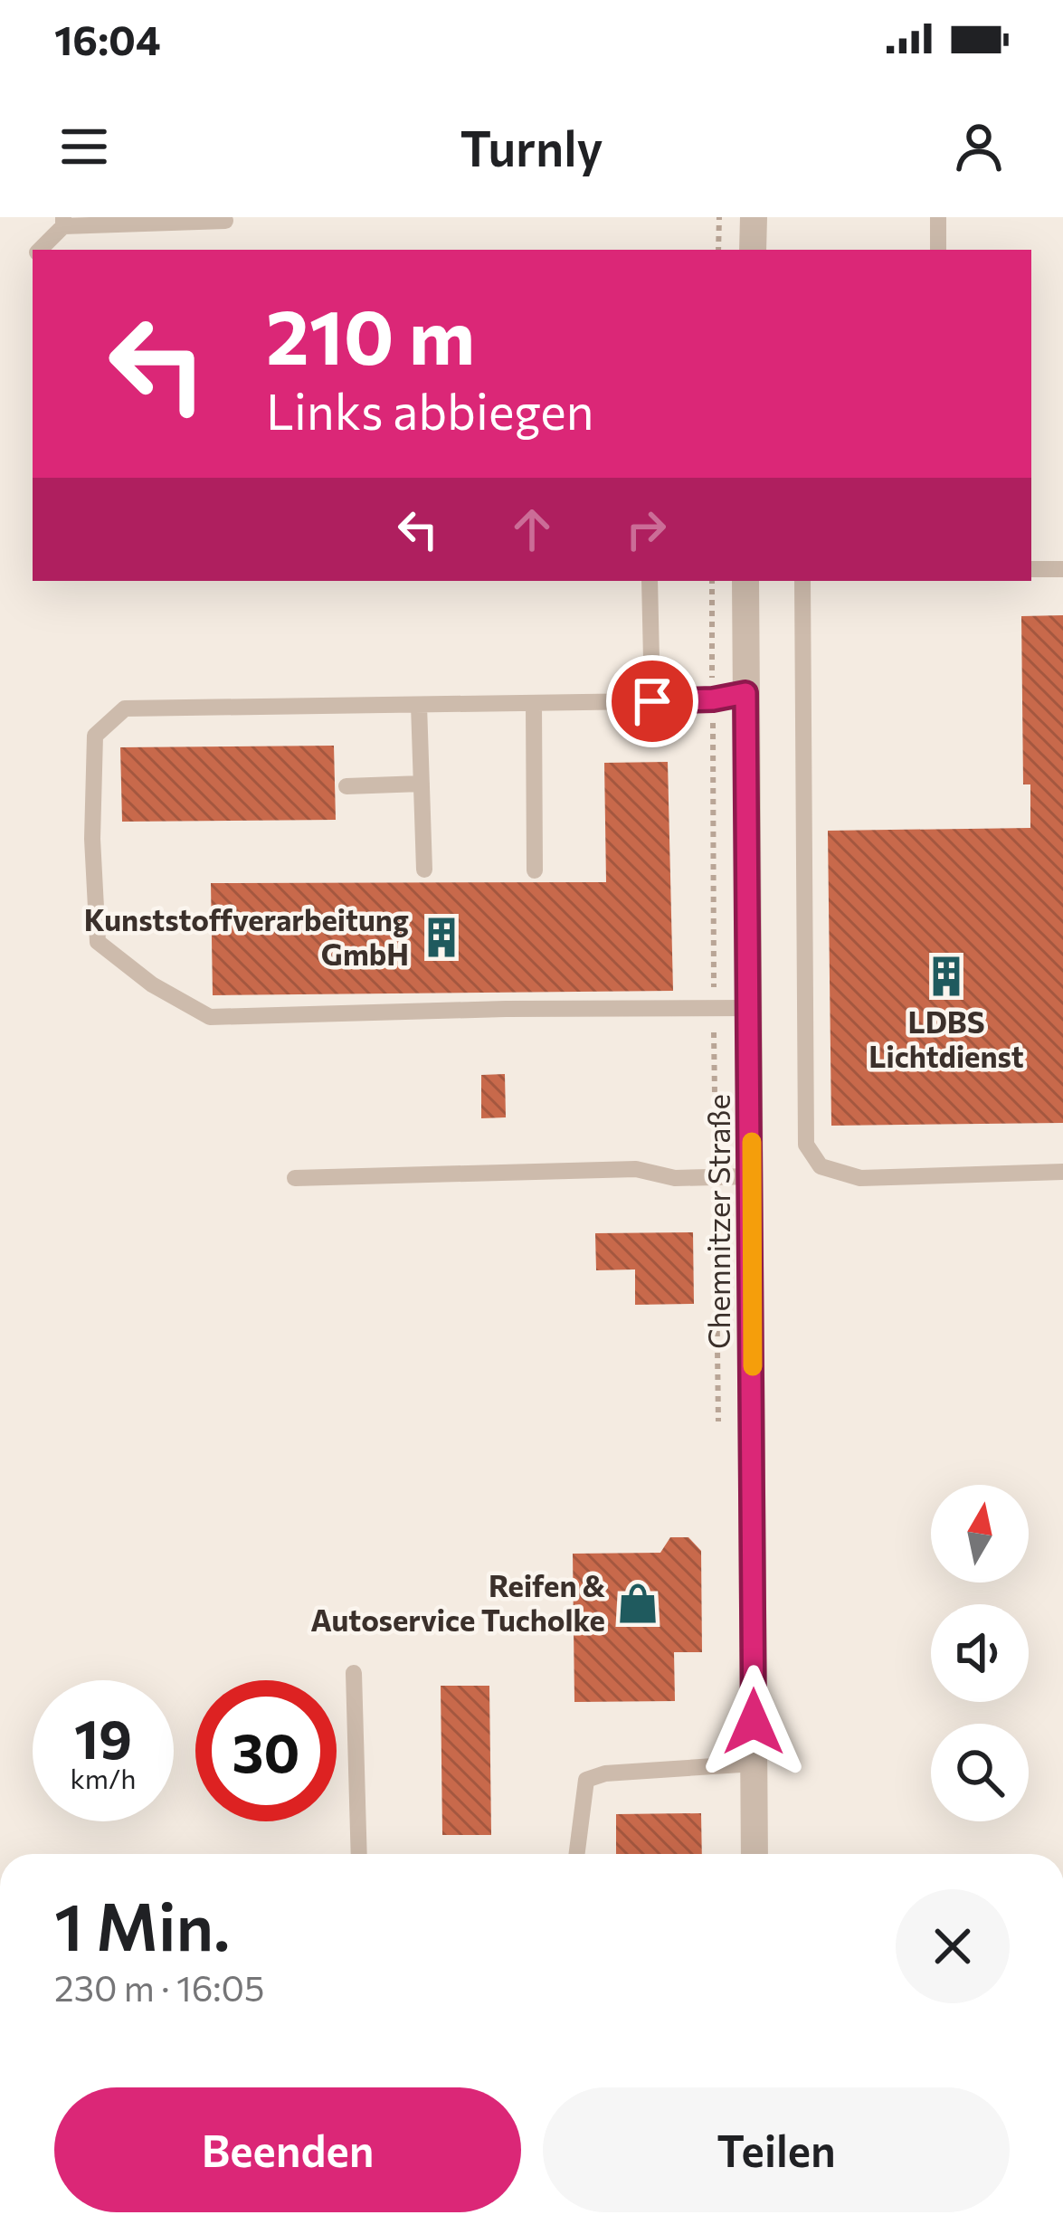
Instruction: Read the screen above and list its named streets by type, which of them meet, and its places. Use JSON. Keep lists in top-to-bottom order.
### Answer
{
  "streets": {
    "street": ["Chemnitzer Straße"]
  },
  "places": {
    "building": ["Kunststoffverarbeitung GmbH", "LDBS Lichtdienst"],
    "shop": ["Reifen & Autoservice Tucholke"]
  },
  "north": "top",
  "page": {
    "status": "16:04",
    "header": "Turnly",
    "turn": ["210 m", "Links abbiegen"],
    "speed": "19 km/h",
    "limit": "30",
    "heading": ["1 Min.", "230 m · 16:05"],
    "buttons": ["Beenden", "Teilen"]
  }
}
